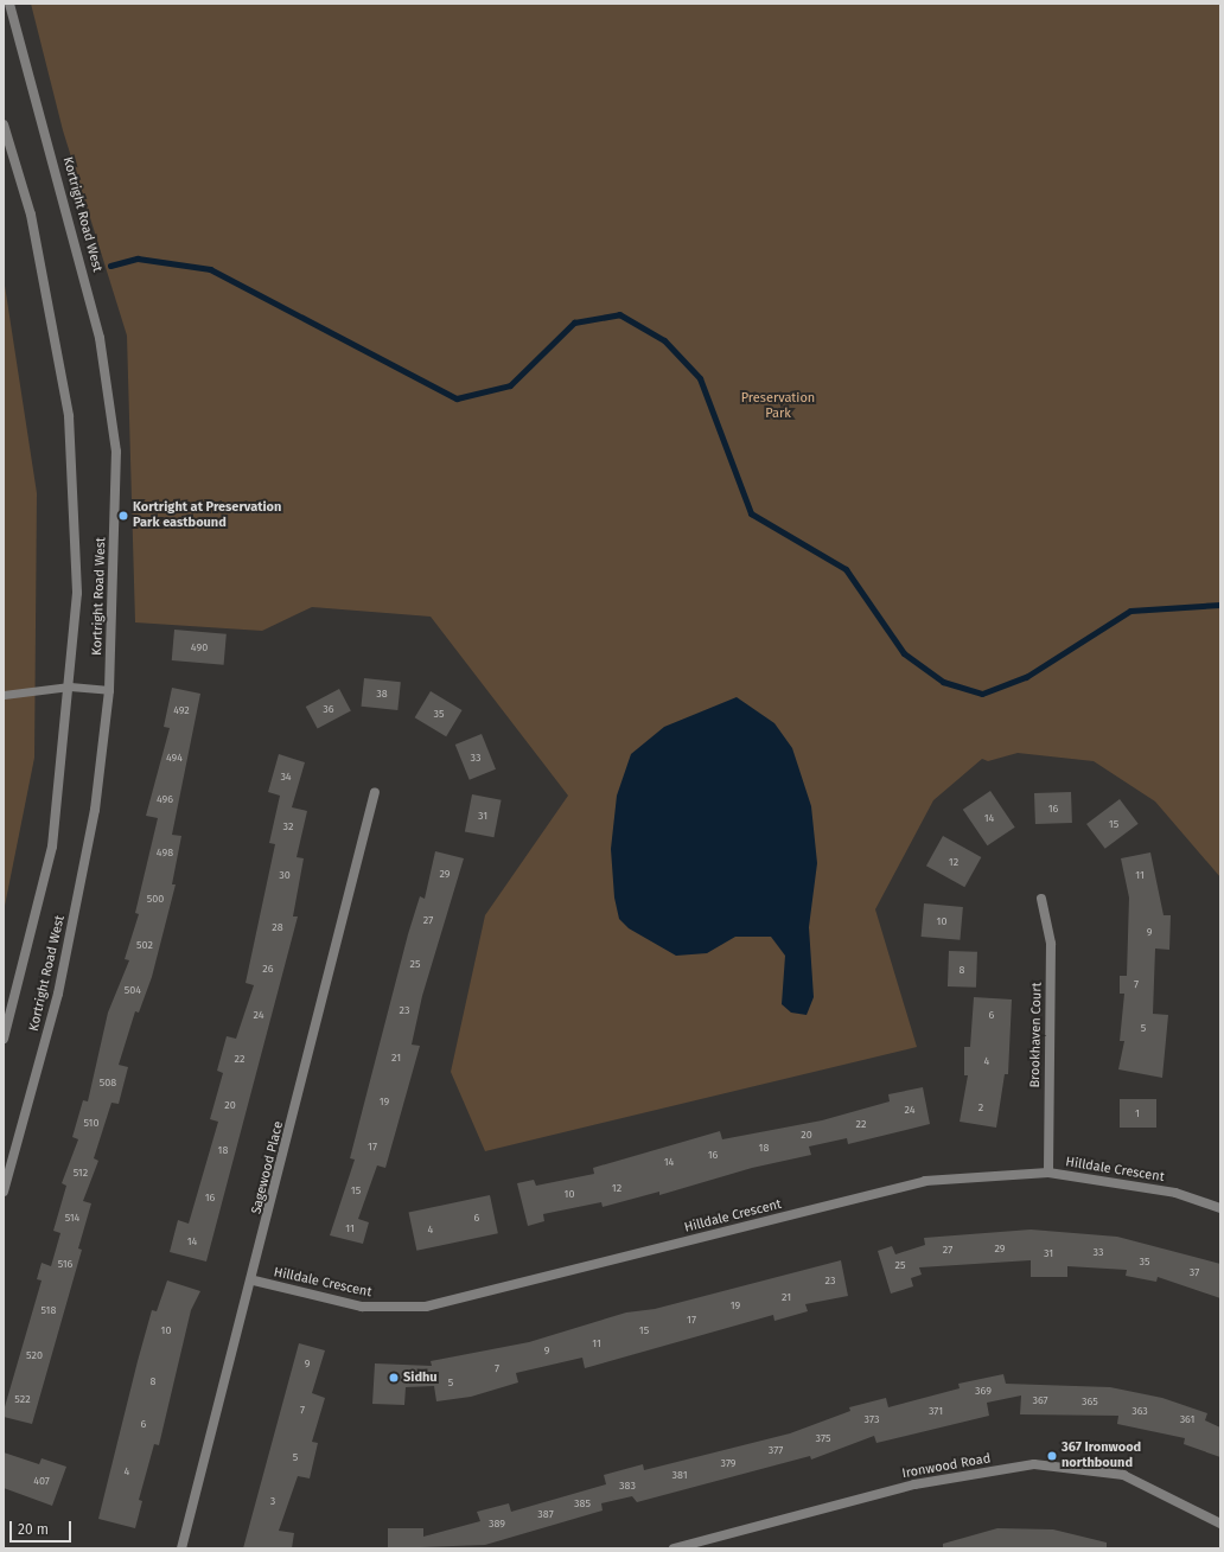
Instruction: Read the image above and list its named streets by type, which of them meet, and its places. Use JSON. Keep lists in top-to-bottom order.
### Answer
{
  "streets": {
    "street": [
      "Kortright Road West",
      "Brookhaven Court",
      "Sagewood Place",
      "Hilldale Crescent",
      "Ironwood Road"
    ]
  },
  "crossings": [
    ["Brookhaven Court", "Hilldale Crescent"],
    ["Sagewood Place", "Hilldale Crescent"]
  ],
  "parks": ["Preservation Park"],
  "places": ["Kortright at Preservation Park eastbound", "Sidhu", "367 Ironwood northbound"],
  "house_numbers": [
    "490",
    "38",
    "36",
    "492",
    "35",
    "494",
    "33",
    "34",
    "496",
    "16",
    "31",
    "14",
    "15",
    "32",
    "498",
    "12",
    "29",
    "30",
    "11",
    "500",
    "27",
    "10",
    "28",
    "9",
    "502",
    "25",
    "26",
    "8",
    "7",
    "504",
    "23",
    "24",
    "6",
    "5",
    "21",
    "22",
    "4",
    "508",
    "19",
    "20",
    "2",
    "24",
    "1",
    "510",
    "22",
    "20",
    "17",
    "18",
    "18",
    "16",
    "14",
    "512",
    "12",
    "15",
    "10",
    "16",
    "514",
    "6",
    "11",
    "4",
    "14",
    "29",
    "27",
    "33",
    "31",
    "35",
    "516",
    "25",
    "37",
    "23",
    "21",
    "19",
    "518",
    "17",
    "10",
    "15",
    "11",
    "9",
    "520",
    "9",
    "7",
    "8",
    "5",
    "369",
    "522",
    "367",
    "365",
    "7",
    "371",
    "363",
    "373",
    "361",
    "6",
    "375",
    "377",
    "5",
    "379",
    "4",
    "381",
    "407",
    "383",
    "3",
    "385",
    "387",
    "389"
  ],
  "scale_bar": "20 m"
}
